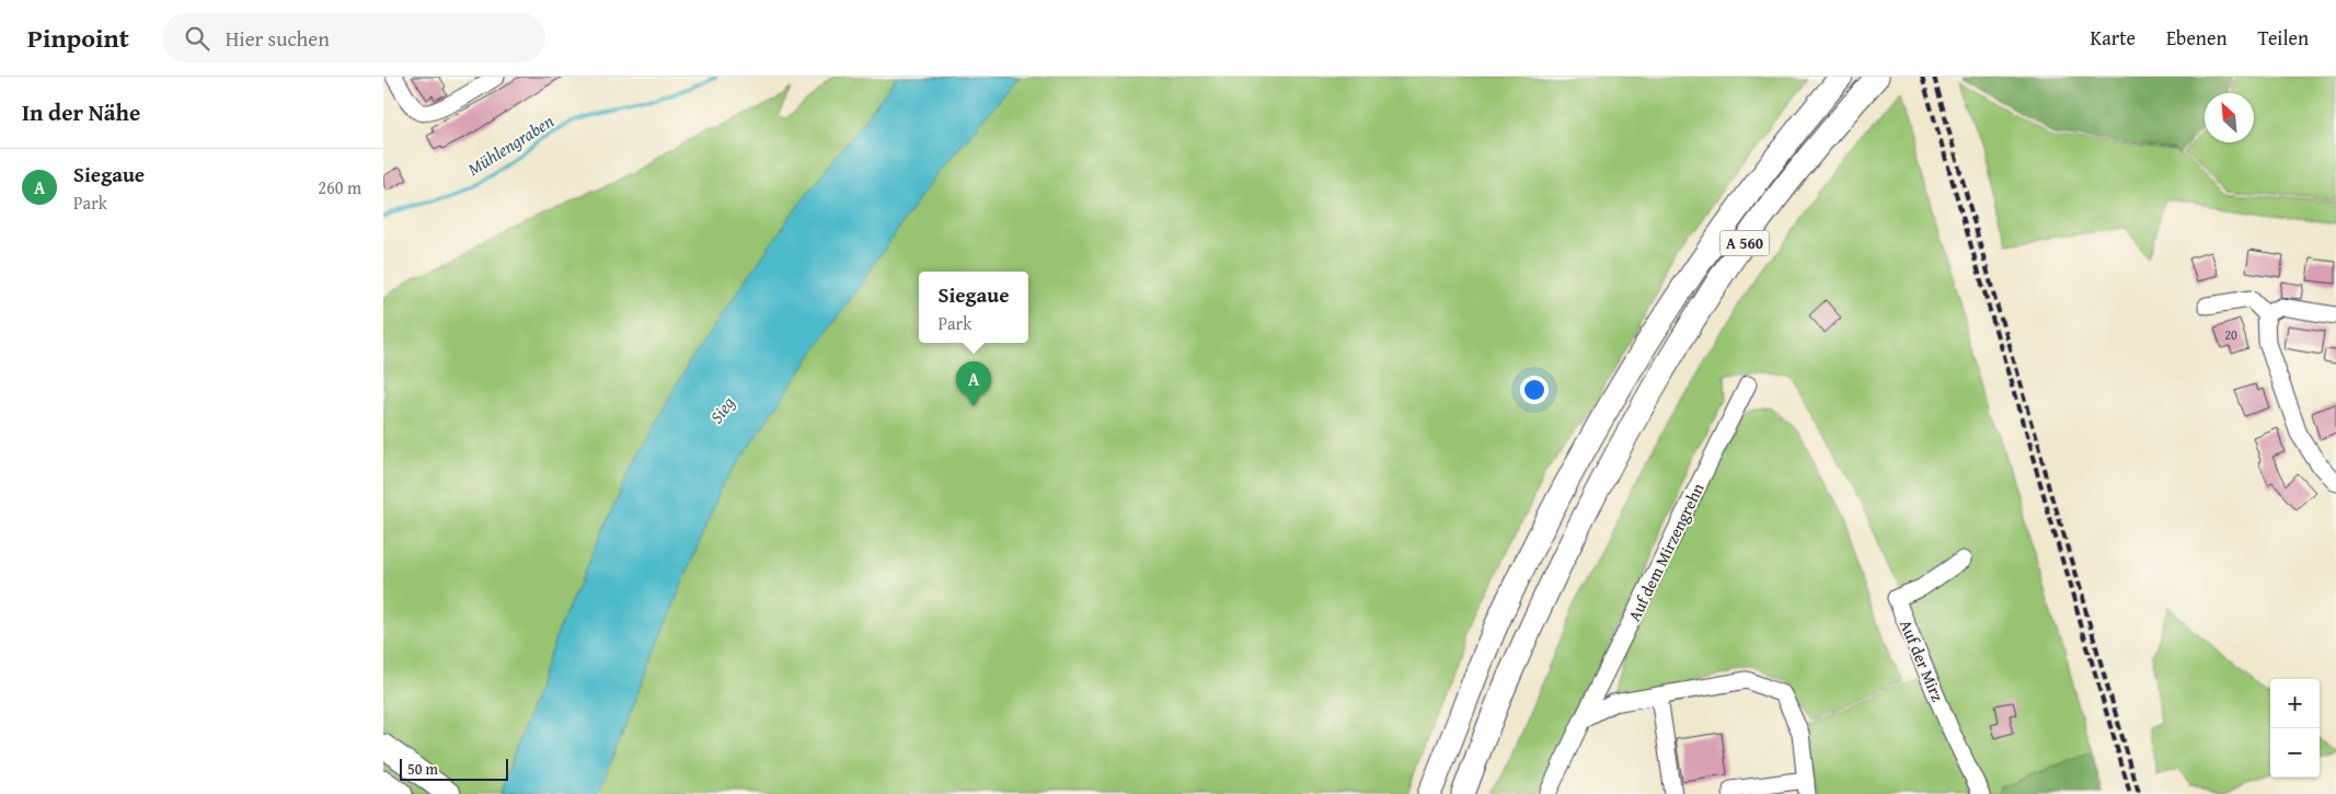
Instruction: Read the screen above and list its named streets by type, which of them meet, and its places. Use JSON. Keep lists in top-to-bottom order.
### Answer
{
  "streets": {
    "highway": ["A 560"],
    "street": ["Auf dem Mirzengrehn", "Auf der Mirz"]
  },
  "water": ["Mühlengraben", "Sieg"],
  "house_numbers": ["20"],
  "scale_bar": "50 m",
  "north": "top left",
  "page": {
    "header": "Pinpoint",
    "search": "Hier suchen",
    "nav": ["Karte", "Ebenen", "Teilen"],
    "heading": "In der Nähe",
    "list": [
      {
        "mark": "A",
        "name": "Siegaue",
        "note": "Park",
        "value": "260 m"
      }
    ],
    "popup": ["Siegaue", "Park"],
    "pins": "A",
    "map_buttons": ["+", "−"],
    "scale": "50 m"
  }
}
